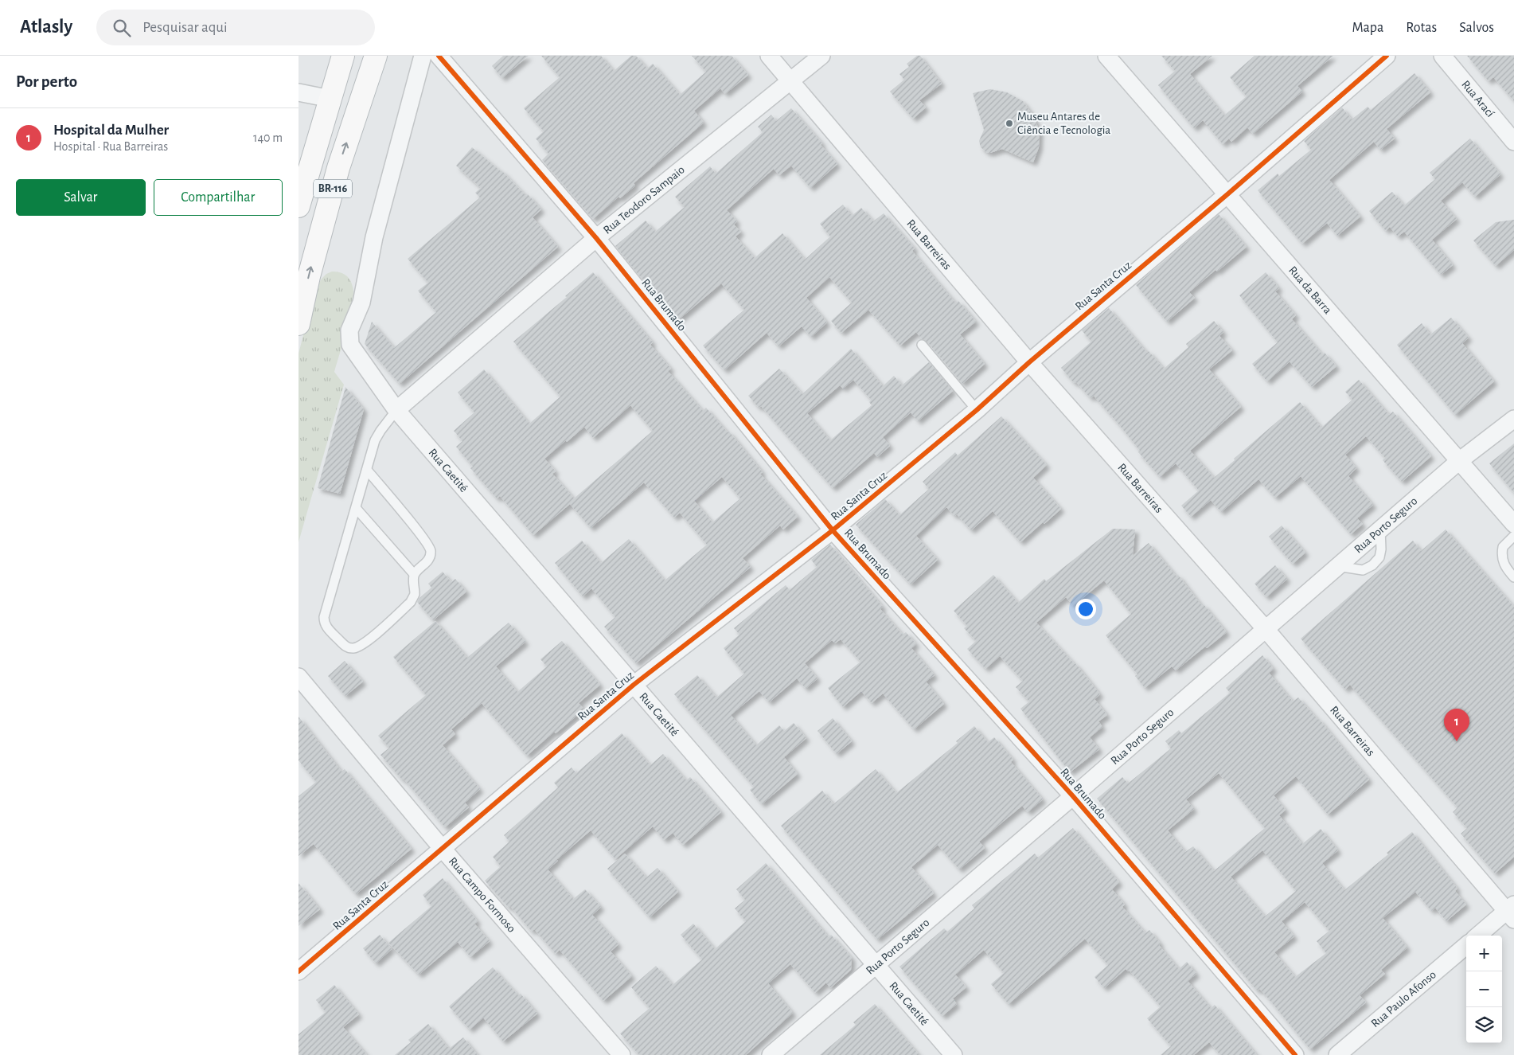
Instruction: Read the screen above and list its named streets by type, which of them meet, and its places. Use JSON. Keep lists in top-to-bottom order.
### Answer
{
  "streets": {
    "highway": ["BR-116"],
    "street": [
      "Rua Arací",
      "Rua Teodoro Sampaio",
      "Rua Barreiras",
      "Rua Santa Cruz",
      "Rua da Barra",
      "Rua Brumado",
      "Rua Caetité",
      "Rua Porto Seguro",
      "Rua Campo Formoso",
      "Rua Paulo Afonso"
    ]
  },
  "crossings": [
    ["Rua Teodoro Sampaio", "Rua Barreiras"],
    ["Rua Teodoro Sampaio", "Rua Brumado"],
    ["Rua Teodoro Sampaio", "Rua Caetité"],
    ["Rua Barreiras", "Rua Santa Cruz"],
    ["Rua Barreiras", "Rua Porto Seguro"],
    ["Rua Santa Cruz", "Rua da Barra"],
    ["Rua Santa Cruz", "Rua Brumado"],
    ["Rua Santa Cruz", "Rua Caetité"],
    ["Rua Santa Cruz", "Rua Campo Formoso"],
    ["Rua da Barra", "Rua Porto Seguro"],
    ["Rua Brumado", "Rua Porto Seguro"],
    ["Rua Caetité", "Rua Porto Seguro"]
  ],
  "places": ["Museu Antares de Ciência e Tecnologia"],
  "page": {
    "header": "Atlasly",
    "search": "Pesquisar aqui",
    "nav": ["Mapa", "Rotas", "Salvos"],
    "heading": "Por perto",
    "list": [
      {
        "mark": "1",
        "name": "Hospital da Mulher",
        "note": "Hospital · Rua Barreiras",
        "value": "140 m"
      }
    ],
    "buttons": ["Salvar", "Compartilhar"],
    "pins": "1",
    "map_buttons": ["+", "−"]
  }
}
